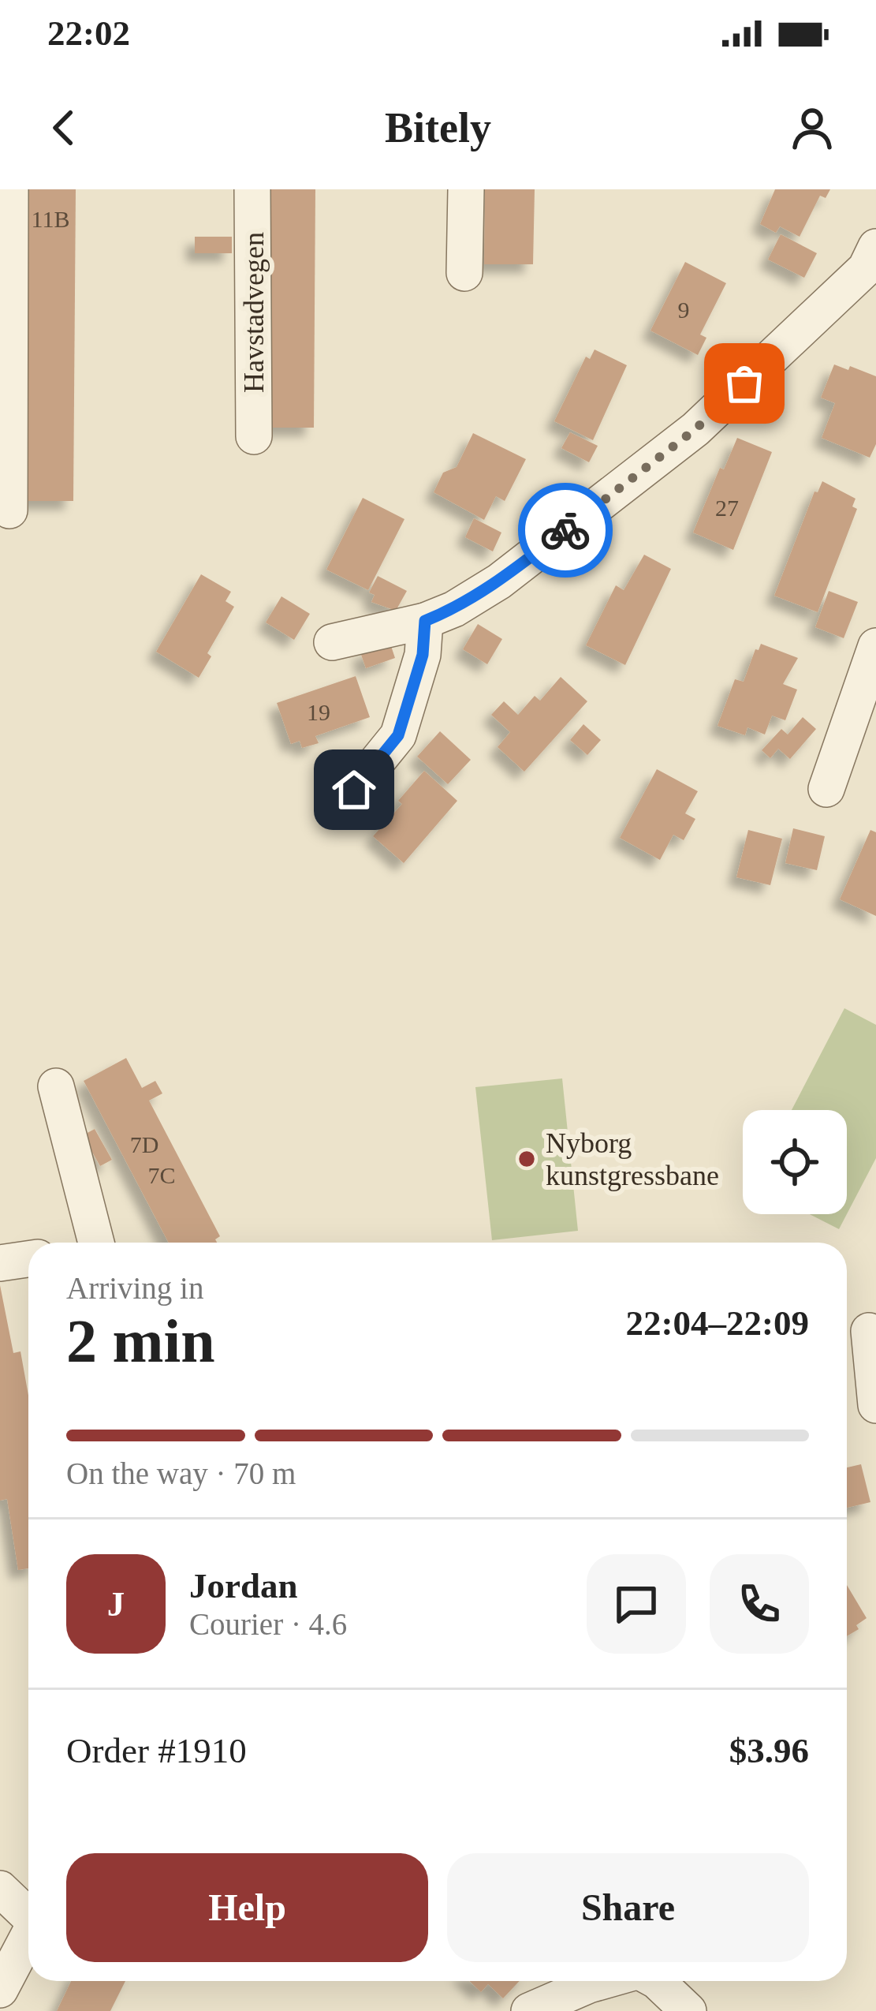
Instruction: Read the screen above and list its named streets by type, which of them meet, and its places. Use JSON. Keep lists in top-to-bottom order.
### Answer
{
  "streets": {
    "street": ["Havstadvegen"]
  },
  "places": ["Nyborg kunstgressbane"],
  "house_numbers": [
    "11B",
    "9",
    "27",
    "19",
    "7D",
    "7C"
  ],
  "page": {
    "status": "22:02",
    "header": "Bitely",
    "heading": ["2 min", "Arriving in", "22:04–22:09"],
    "panel": [
      "Jordan",
      "Courier · 4.6",
      "Order #1910",
      "$3.96"
    ],
    "bar": "On the way · 70 m",
    "round": "J",
    "buttons": ["Help", "Share"]
  }
}
